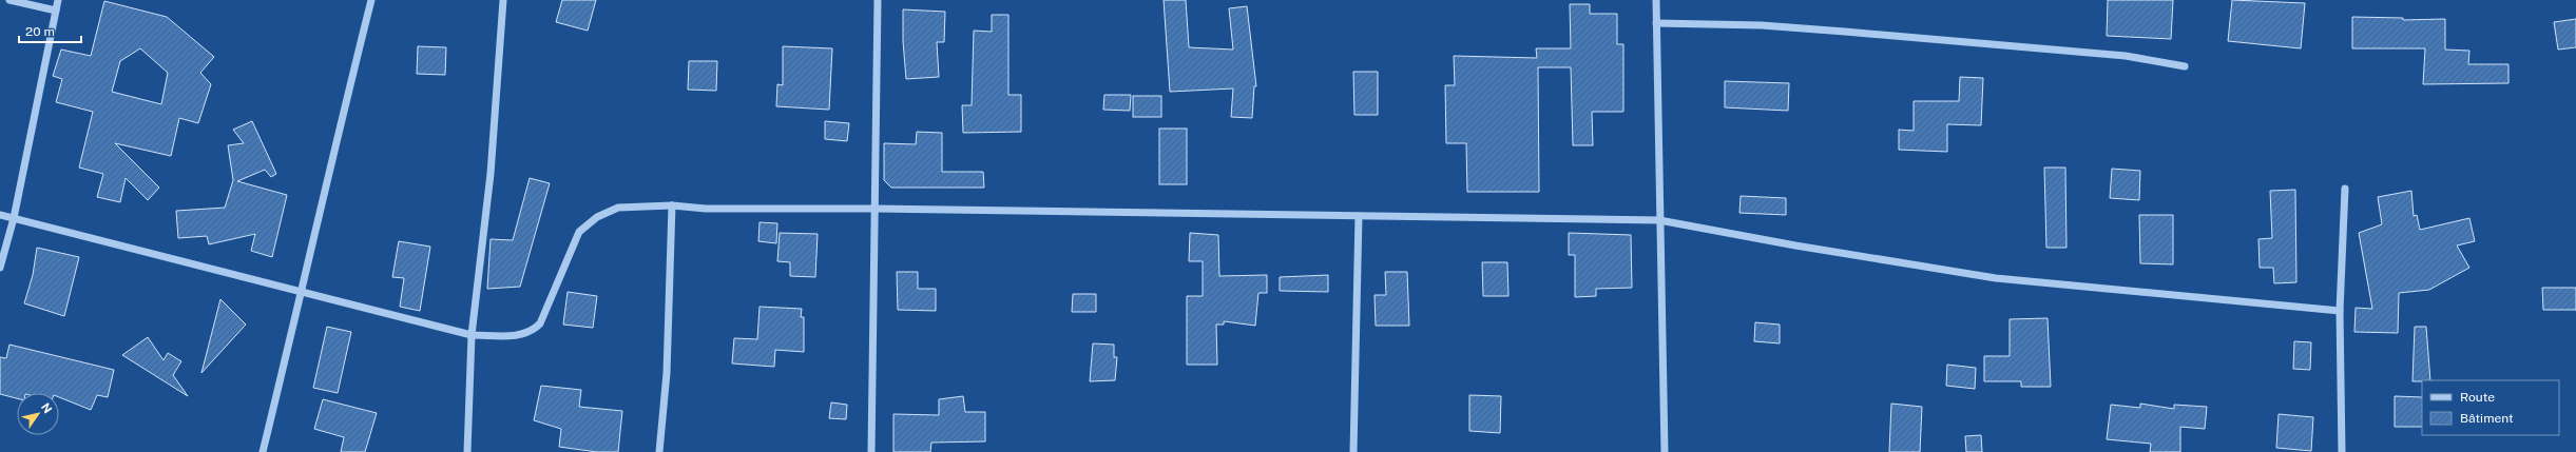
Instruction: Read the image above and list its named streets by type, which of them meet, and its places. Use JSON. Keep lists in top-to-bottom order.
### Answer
{
  "legend": ["Route", "Bâtiment"],
  "scale_bar": "20 m",
  "north": "top right"
}
